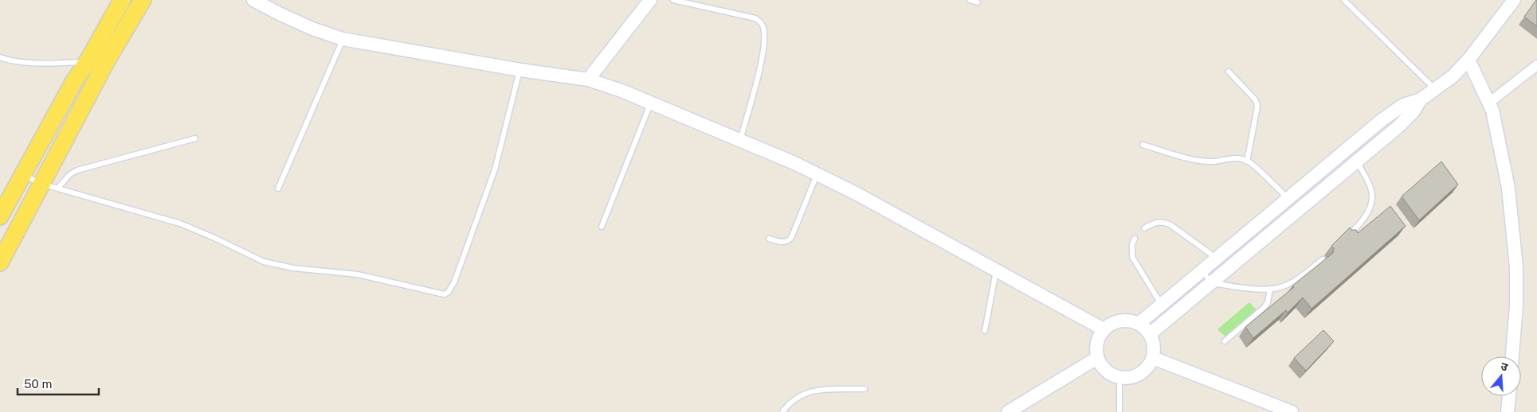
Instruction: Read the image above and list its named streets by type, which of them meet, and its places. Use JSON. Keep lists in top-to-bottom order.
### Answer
{
  "scale_bar": "50 m",
  "north": "top"
}
